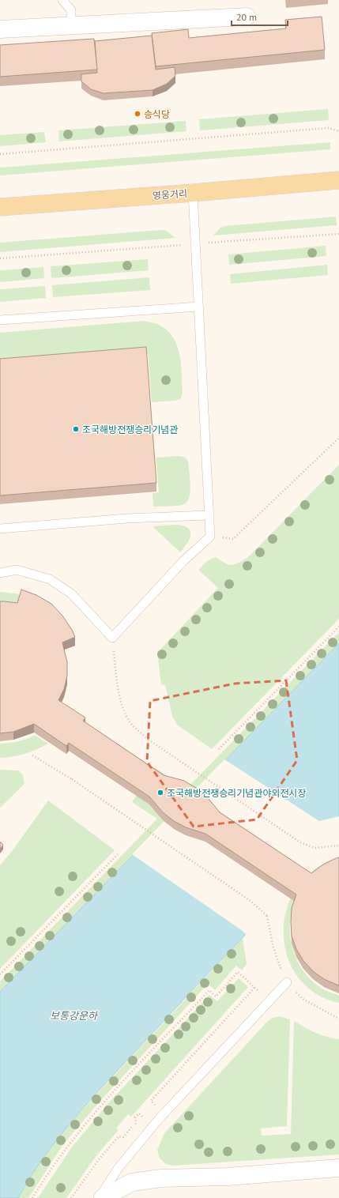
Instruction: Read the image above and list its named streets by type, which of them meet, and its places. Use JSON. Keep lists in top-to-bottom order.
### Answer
{
  "streets": {
    "main road": ["영웅거리"]
  },
  "water": ["보통강운하"],
  "places": ["승식당", "조국해방전쟁승리기념관", "조국해방전쟁승리기념관야외전시장"],
  "scale_bar": "20 m"
}
